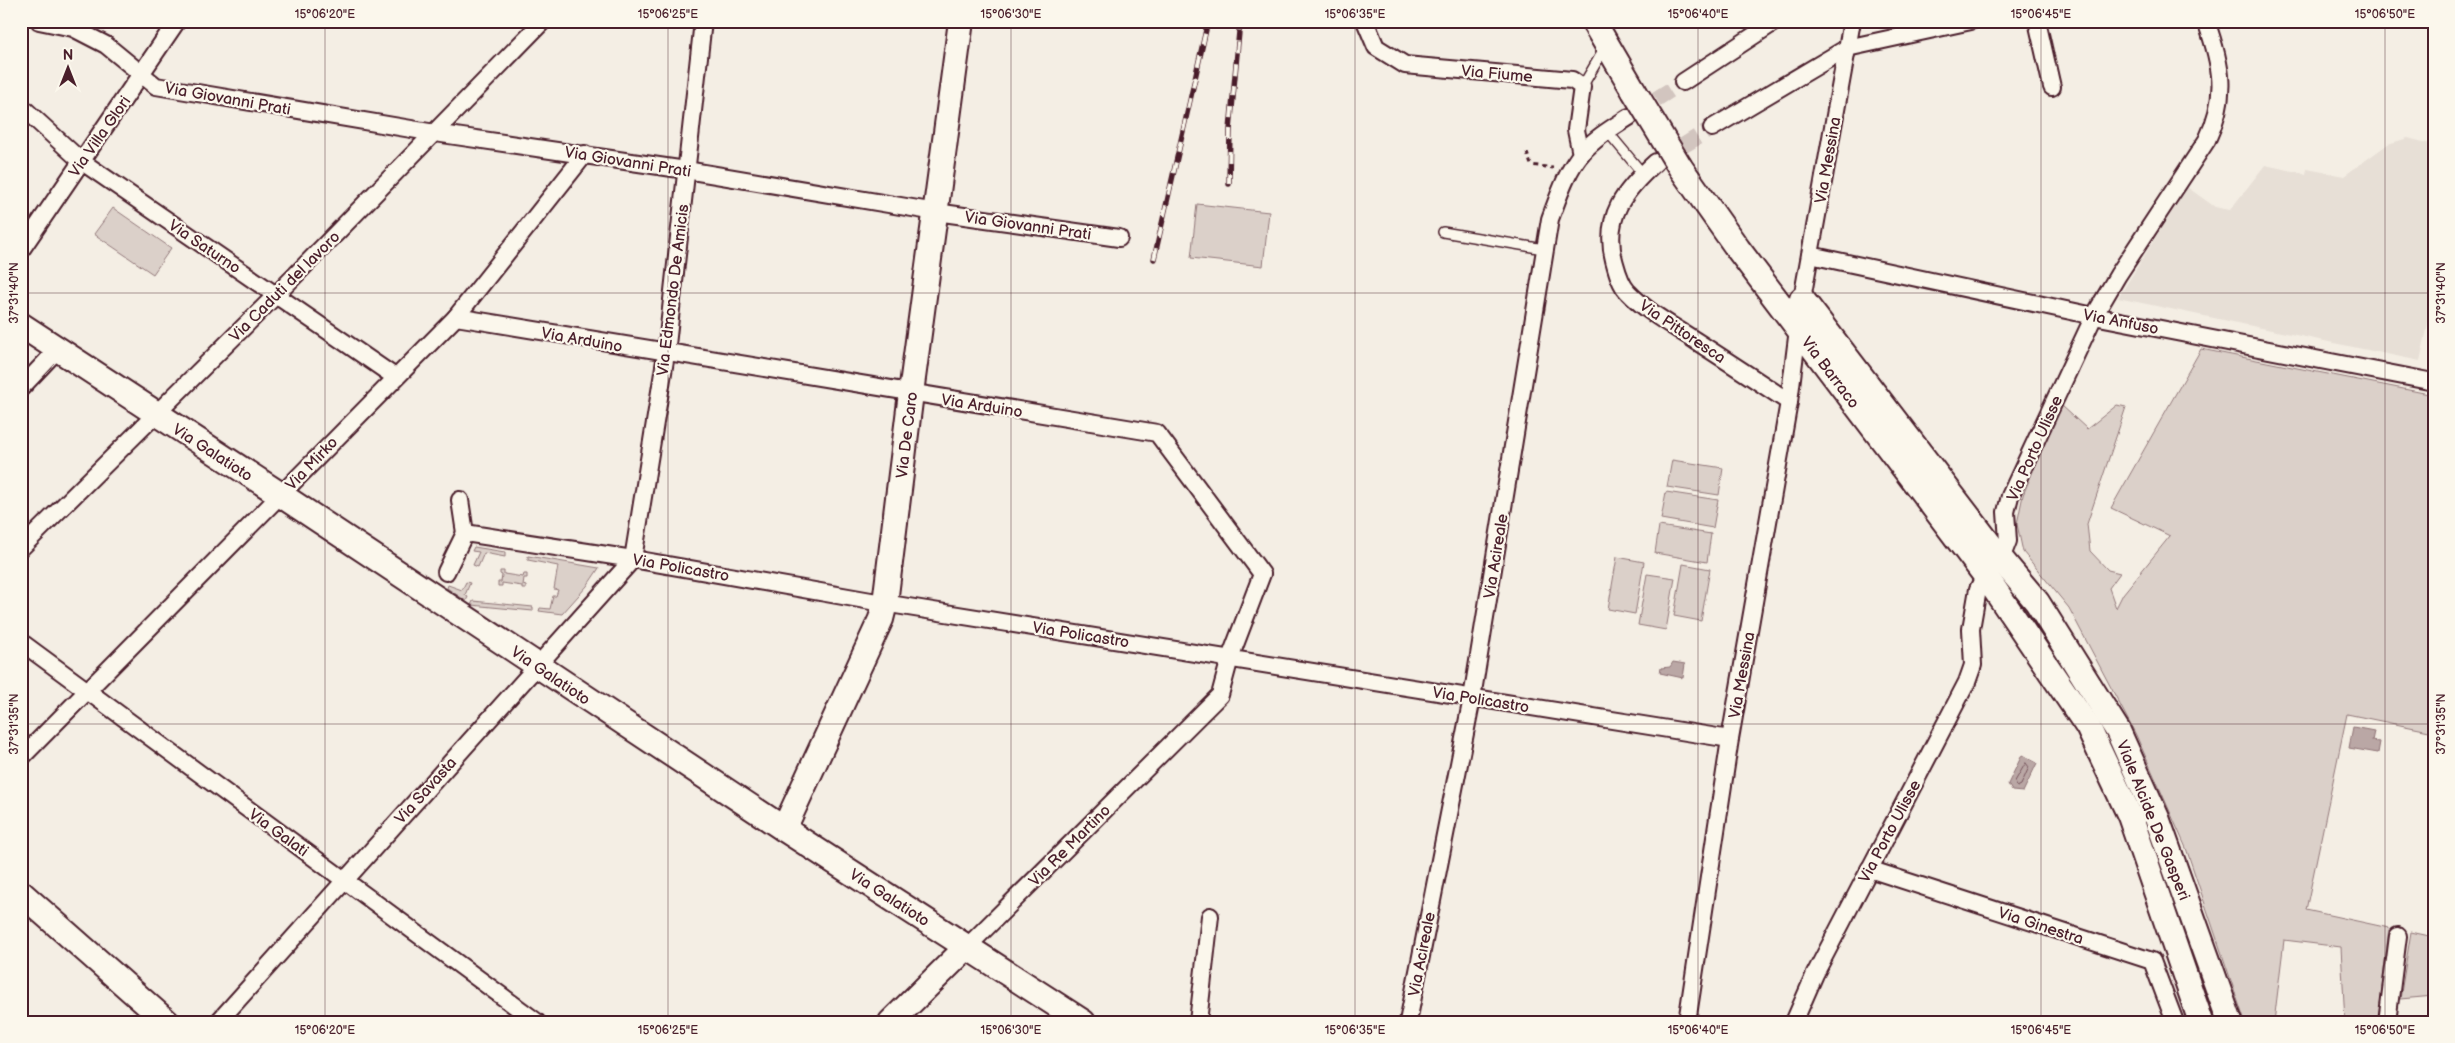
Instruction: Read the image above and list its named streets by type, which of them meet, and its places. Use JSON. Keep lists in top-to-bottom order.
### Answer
{
  "streets": {
    "main road": [
      "Via Barraco",
      "Via De Caro",
      "Via Galatioto",
      "Viale Alcide De Gasperi",
      "Via Re Martino"
    ],
    "street": [
      "Via Fiume",
      "Via Giovanni Prati",
      "Via Villa Glori",
      "Via Messina",
      "Via Saturno",
      "Via Caduti del lavoro",
      "Via Edmondo De Amicis",
      "Via Anfuso",
      "Via Pittoresca",
      "Via Arduino",
      "Via Porto Ulisse",
      "Via Mirko",
      "Via Acireale",
      "Via Policastro",
      "Via Savasta",
      "Via Galati",
      "Via Ginestra"
    ]
  },
  "crossings": [
    ["Via Giovanni Prati", "Via Villa Glori"],
    ["Via Giovanni Prati", "Via Caduti del lavoro"],
    ["Via Giovanni Prati", "Via Edmondo De Amicis"],
    ["Via Giovanni Prati", "Via De Caro"],
    ["Via Giovanni Prati", "Via Mirko"],
    ["Via Villa Glori", "Via Saturno"],
    ["Via Messina", "Via Anfuso"],
    ["Via Messina", "Via Pittoresca"],
    ["Via Messina", "Via Barraco"],
    ["Via Messina", "Via Policastro"],
    ["Via Saturno", "Via Caduti del lavoro"],
    ["Via Saturno", "Via Mirko"],
    ["Via Caduti del lavoro", "Via Galatioto"],
    ["Via Edmondo De Amicis", "Via Arduino"],
    ["Via Edmondo De Amicis", "Via Policastro"],
    ["Via Edmondo De Amicis", "Via Savasta"],
    ["Via Anfuso", "Via Porto Ulisse"],
    ["Via Arduino", "Via De Caro"],
    ["Via Arduino", "Via Mirko"],
    ["Via Arduino", "Via Policastro"],
    ["Via Arduino", "Via Re Martino"],
    ["Via Barraco", "Via Porto Ulisse"],
    ["Via Barraco", "Viale Alcide De Gasperi"],
    ["Via De Caro", "Via Galatioto"],
    ["Via De Caro", "Via Policastro"],
    ["Via Porto Ulisse", "Viale Alcide De Gasperi"],
    ["Via Porto Ulisse", "Via Ginestra"],
    ["Via Galatioto", "Via Mirko"],
    ["Via Galatioto", "Via Savasta"],
    ["Via Galatioto", "Via Re Martino"],
    ["Via Mirko", "Via Galati"],
    ["Via Acireale", "Via Policastro"],
    ["Via Policastro", "Via Savasta"],
    ["Via Policastro", "Via Re Martino"],
    ["Via Savasta", "Via Galati"]
  ],
  "north": "top",
  "coordinates": [
    "15°06'20\"E",
    "15°06'25\"E",
    "15°06'30\"E",
    "15°06'35\"E",
    "15°06'40\"E",
    "15°06'45\"E",
    "15°06'50\"E",
    "37°31'40\"N",
    "37°31'35\"N"
  ]
}
